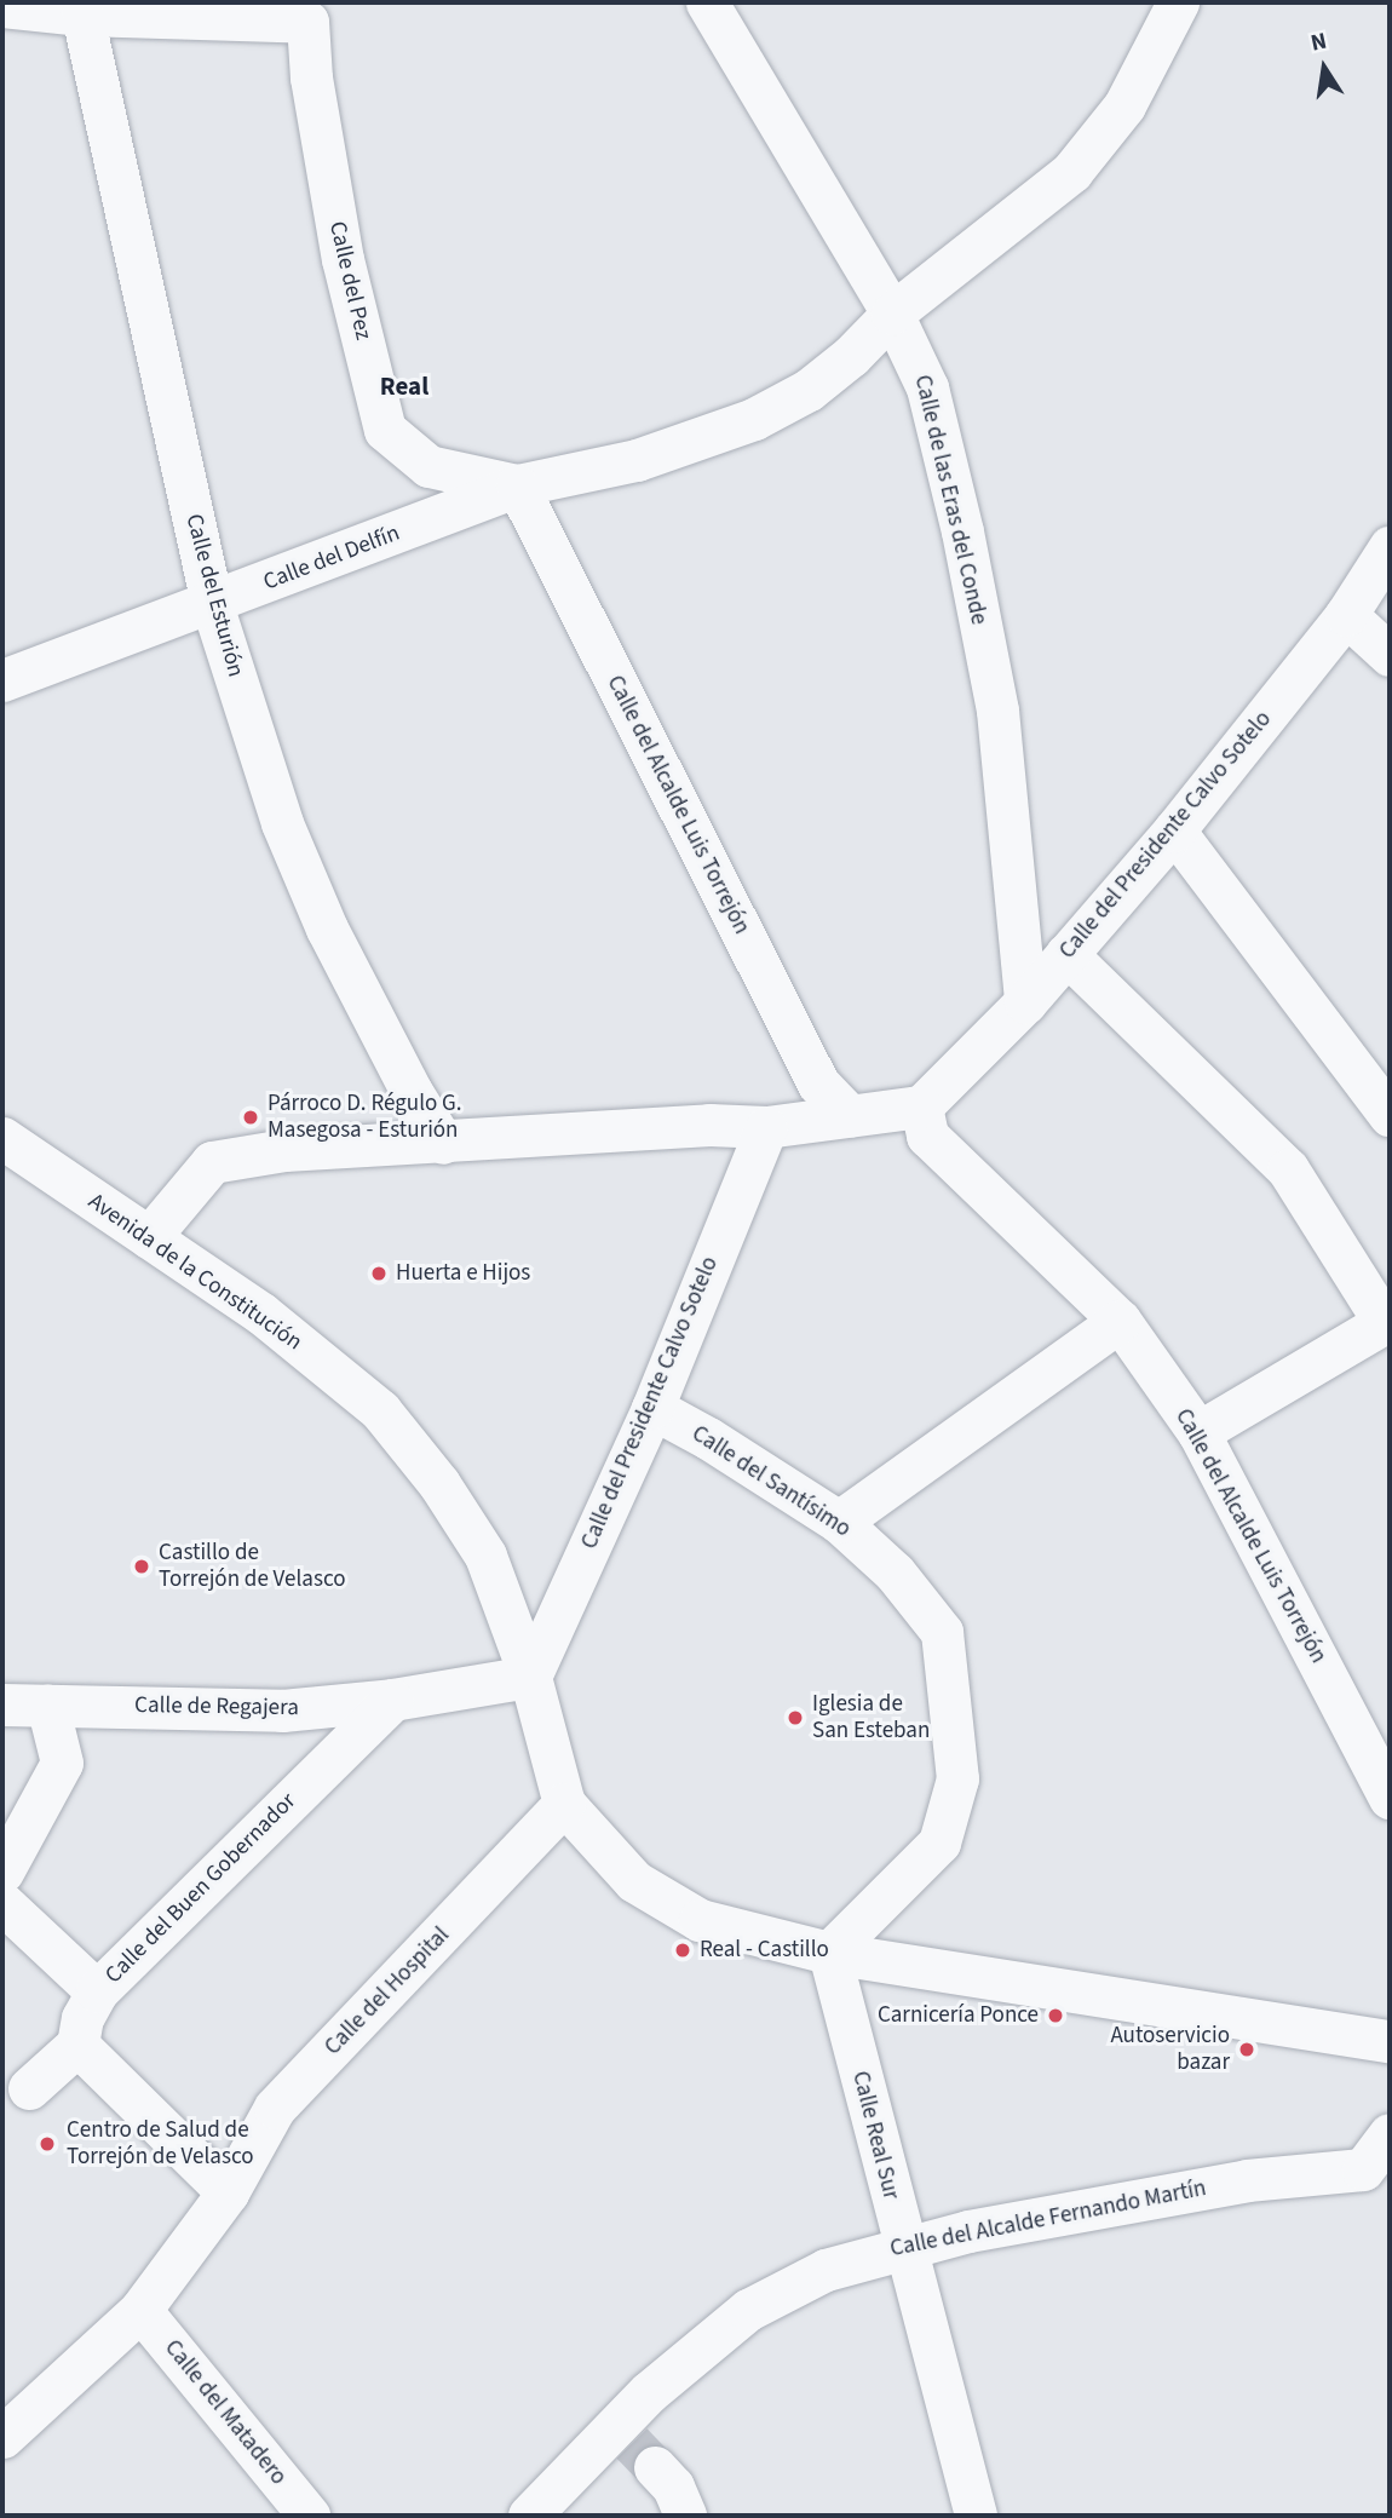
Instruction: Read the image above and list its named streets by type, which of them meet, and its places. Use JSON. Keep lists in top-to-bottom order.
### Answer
{
  "streets": {
    "street": [
      "Calle del Pez",
      "Calle de las Eras del Conde",
      "Calle del Delfín",
      "Calle del Esturión",
      "Calle del Alcalde Luis Torrejón",
      "Calle del Presidente Calvo Sotelo",
      "Avenida de la Constitución",
      "Calle del Santísimo",
      "Calle de Regajera",
      "Calle del Buen Gobernador",
      "Calle del Hospital",
      "Calle Real Sur",
      "Calle del Alcalde Fernando Martín",
      "Calle del Matadero"
    ]
  },
  "crossings": [
    ["Calle del Pez", "Calle de las Eras del Conde"],
    ["Calle del Pez", "Calle del Delfín"],
    ["Calle del Pez", "Calle del Esturión"],
    ["Calle del Pez", "Calle del Alcalde Luis Torrejón"],
    ["Calle de las Eras del Conde", "Calle del Presidente Calvo Sotelo"],
    ["Calle del Delfín", "Calle del Esturión"],
    ["Calle del Delfín", "Calle del Alcalde Luis Torrejón"],
    ["Calle del Alcalde Luis Torrejón", "Calle del Presidente Calvo Sotelo"],
    ["Calle del Presidente Calvo Sotelo", "Avenida de la Constitución"],
    ["Calle del Presidente Calvo Sotelo", "Calle del Santísimo"],
    ["Calle del Presidente Calvo Sotelo", "Calle de Regajera"],
    ["Avenida de la Constitución", "Calle de Regajera"],
    ["Avenida de la Constitución", "Calle del Hospital"],
    ["Calle del Santísimo", "Calle Real Sur"],
    ["Calle de Regajera", "Calle del Buen Gobernador"],
    ["Calle del Hospital", "Calle del Matadero"],
    ["Calle Real Sur", "Calle del Alcalde Fernando Martín"]
  ],
  "districts": ["Real"],
  "places": [
    "Párroco D. Régulo G. Masegosa - Esturión",
    "Huerta e Hijos",
    "Castillo de Torrejón de Velasco",
    "Iglesia de San Esteban",
    "Real - Castillo",
    "Carnicería Ponce",
    "Autoservicio bazar",
    "Centro de Salud de Torrejón de Velasco"
  ],
  "north": "top"
}
